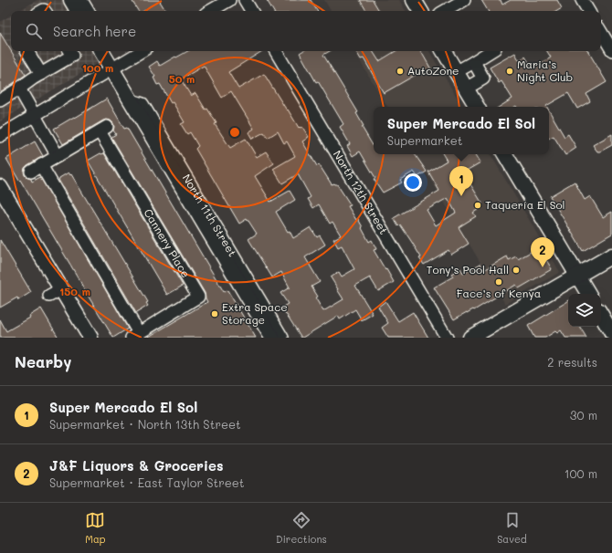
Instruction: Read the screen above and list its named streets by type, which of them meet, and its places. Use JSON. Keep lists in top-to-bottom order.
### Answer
{
  "streets": {
    "main road": ["North 11th Street"],
    "street": ["North 12th Street", "Cannery Place"]
  },
  "places": [
    "AutoZone",
    "Maria’s Night Club",
    "Taquería El Sol",
    "Tony’s Pool Hall",
    "Face’s of Kenya",
    "Extra Space Storage"
  ],
  "page": {
    "search": "Search here",
    "popup": ["Super Mercado El Sol", "Supermarket"],
    "pins": ["1", "2"],
    "heading": ["Nearby", "2 results"],
    "list": [
      {
        "mark": "1",
        "name": "Super Mercado El Sol",
        "note": "Supermarket · North 13th Street",
        "value": "30 m"
      },
      {
        "mark": "2",
        "name": "J&F Liquors & Groceries",
        "note": "Supermarket · East Taylor Street",
        "value": "100 m"
      }
    ],
    "nav": ["Map", "Directions", "Saved"]
  },
  "rings": ["100 m", "50 m", "150 m"]
}
